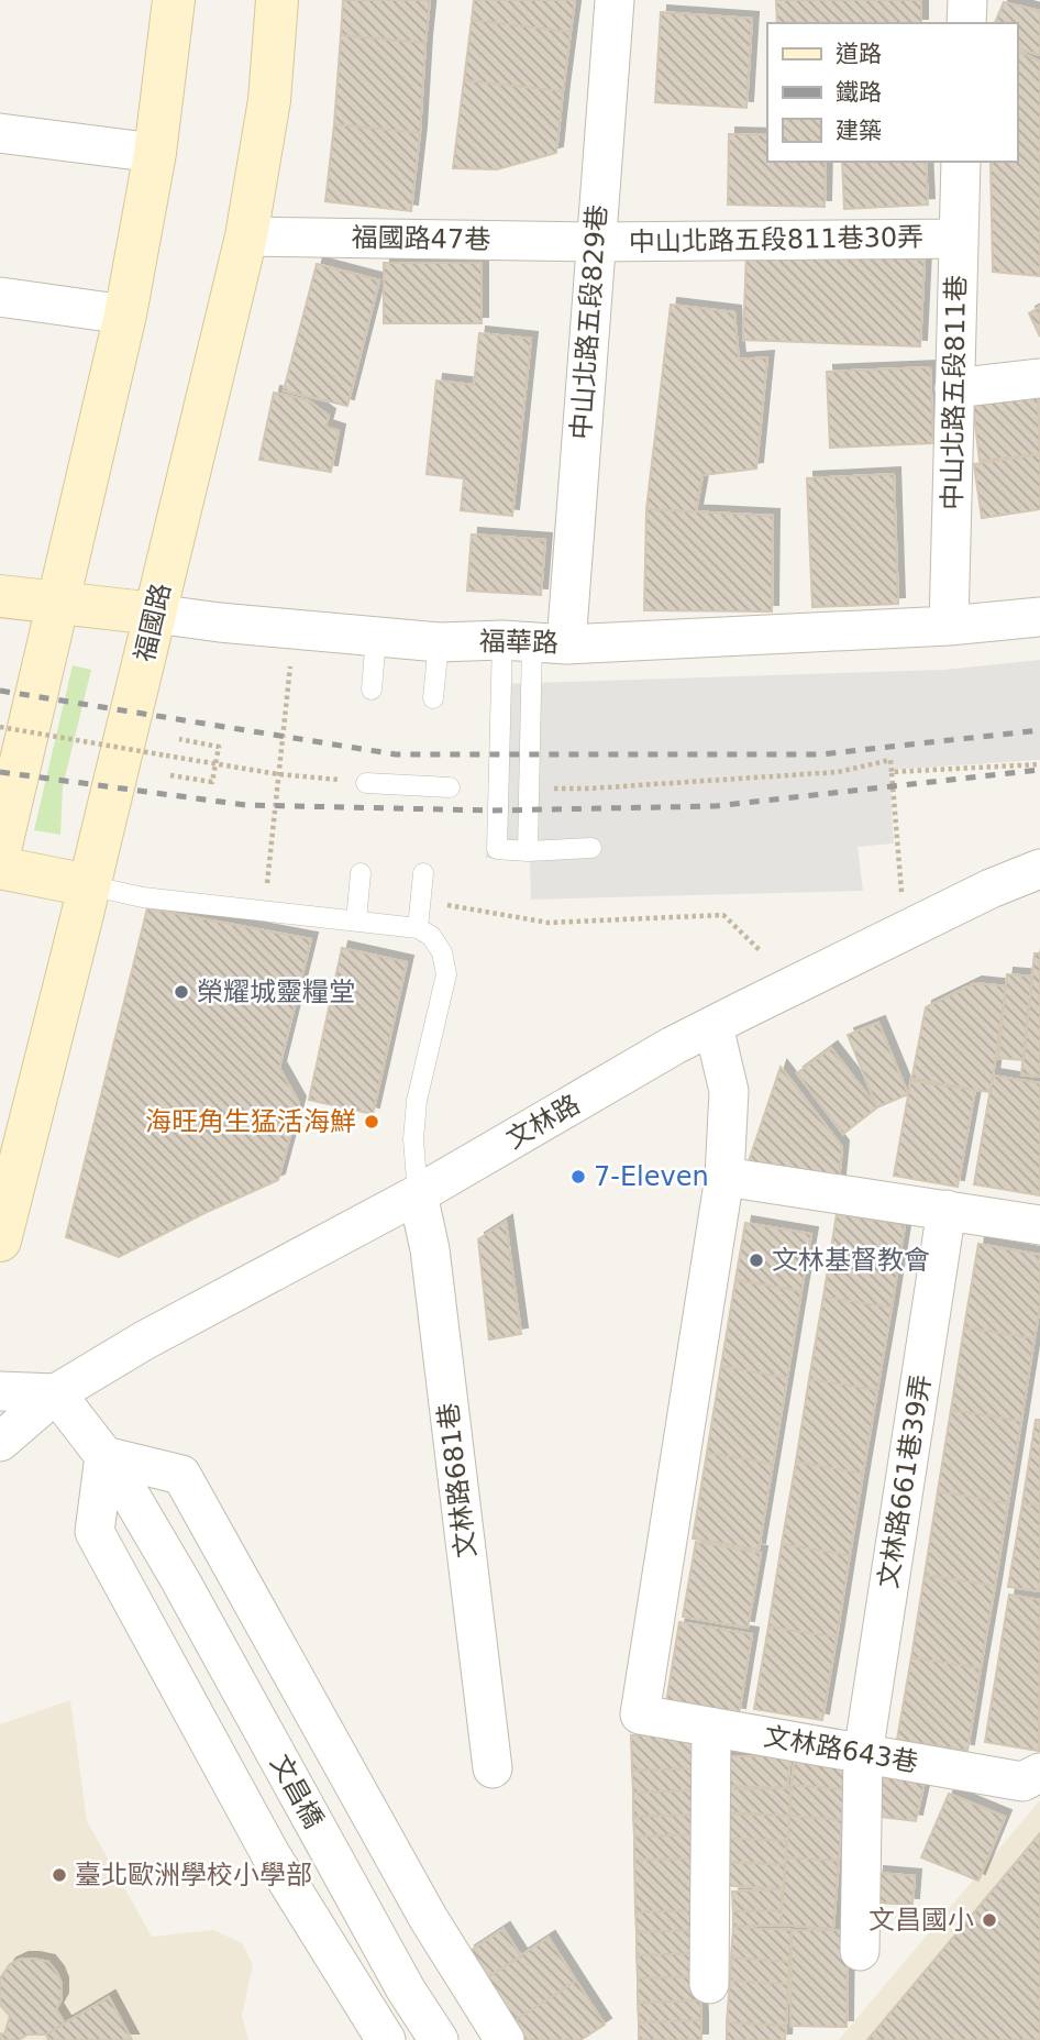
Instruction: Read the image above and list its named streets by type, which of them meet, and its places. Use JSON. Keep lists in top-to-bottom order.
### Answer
{
  "streets": {
    "main road": ["福國路", "福華路"],
    "street": [
      "福國路47巷",
      "中山北路五段811巷30弄",
      "中山北路五段829巷",
      "中山北路五段811巷",
      "文林路",
      "文林路681巷",
      "文林路661巷39弄",
      "文林路643巷",
      "文昌橋"
    ]
  },
  "crossings": [
    ["福國路47巷", "中山北路五段811巷30弄"],
    ["福國路47巷", "中山北路五段829巷"],
    ["福國路47巷", "福國路"],
    ["中山北路五段811巷30弄", "中山北路五段829巷"],
    ["中山北路五段811巷30弄", "中山北路五段811巷"],
    ["中山北路五段829巷", "福華路"],
    ["中山北路五段811巷", "福華路"],
    ["福國路", "福華路"],
    ["文林路", "文林路681巷"],
    ["文林路", "文昌橋"],
    ["文林路661巷39弄", "文林路643巷"]
  ],
  "places": [
    "榮耀城靈糧堂",
    "海旺角生猛活海鮮",
    "7-Eleven",
    "文林基督教會",
    "臺北歐洲學校小學部",
    "文昌國小"
  ],
  "legend": ["道路", "鐵路", "建築"]
}
